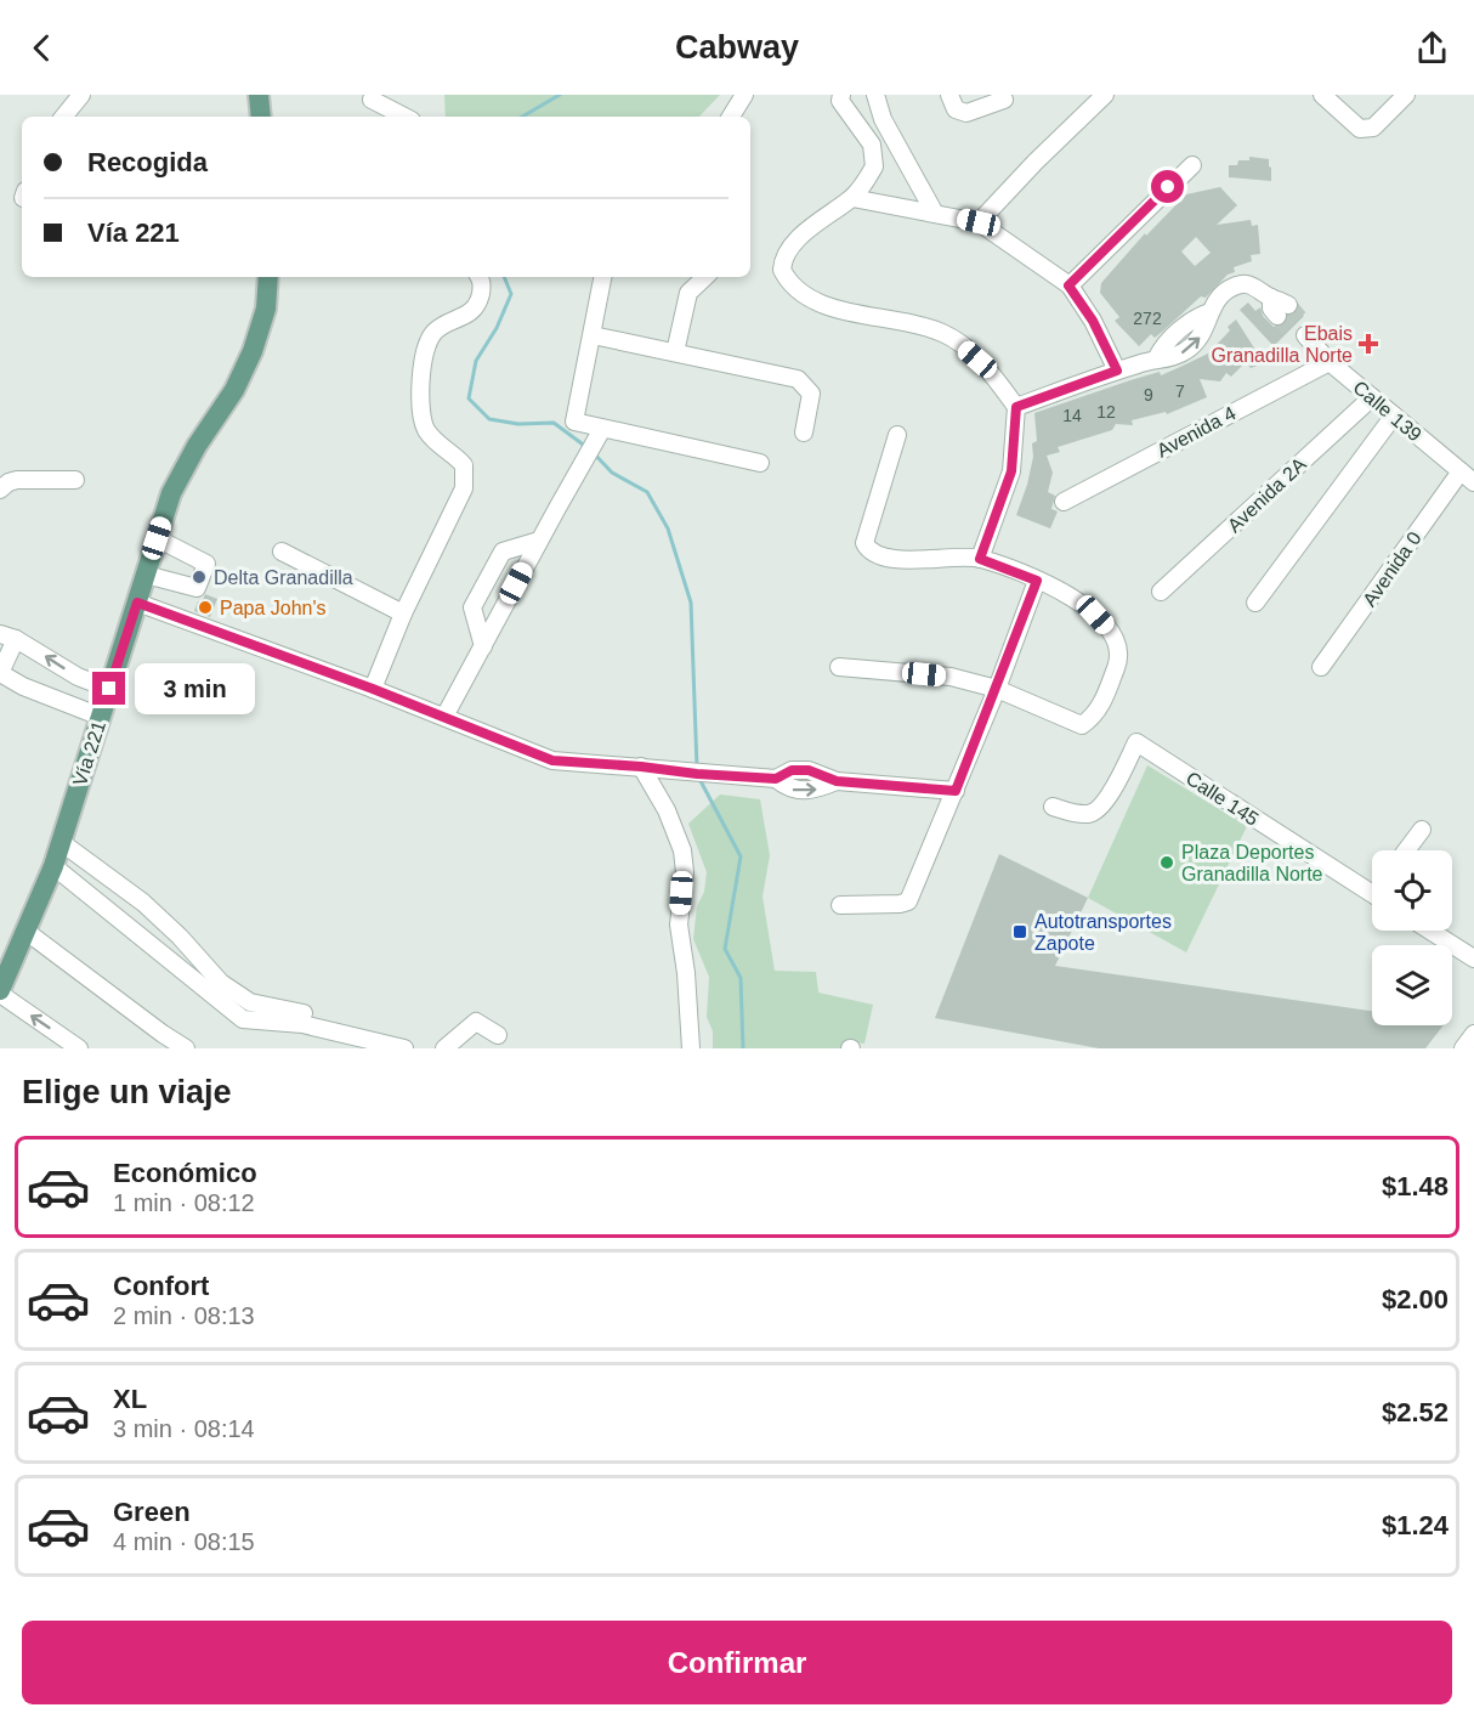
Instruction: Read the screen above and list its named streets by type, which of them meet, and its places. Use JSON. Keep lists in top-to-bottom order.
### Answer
{
  "streets": {
    "main road": ["Vía 221"],
    "street": [
      "Calle 139",
      "Avenida 4",
      "Avenida 2A",
      "Avenida 0",
      "Calle 145"
    ]
  },
  "crossings": [
    ["Calle 139", "Avenida 4"],
    ["Calle 139", "Avenida 2A"],
    ["Calle 139", "Avenida 0"]
  ],
  "places": {
    "health": ["Ebais Granadilla Norte"],
    "other": ["Delta Granadilla", "Papa John's", "Plaza Deportes Granadilla Norte"],
    "transit": ["Autotransportes Zapote"]
  },
  "house_numbers": [
    "272",
    "7",
    "9",
    "12",
    "14"
  ],
  "page": {
    "header": "Cabway",
    "banner": ["Recogida", "Vía 221"],
    "bubble": "3 min",
    "heading": "Elige un viaje",
    "list": [
      {
        "name": "Económico",
        "note": "1 min · 08:12",
        "value": "$1.48"
      },
      {
        "name": "Confort",
        "note": "2 min · 08:13",
        "value": "$2.00"
      },
      {
        "name": "XL",
        "note": "3 min · 08:14",
        "value": "$2.52"
      },
      {
        "name": "Green",
        "note": "4 min · 08:15",
        "value": "$1.24"
      }
    ],
    "buttons": "Confirmar"
  }
}
